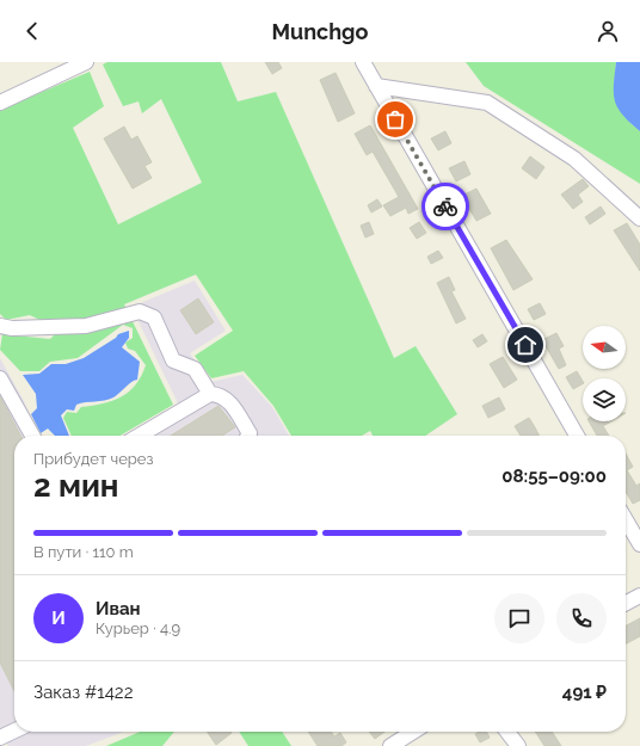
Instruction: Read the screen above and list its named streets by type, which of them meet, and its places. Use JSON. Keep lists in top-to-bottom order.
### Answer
{
  "north": "left",
  "page": {
    "header": "Munchgo",
    "heading": ["2 мин", "Прибудет через", "08:55–09:00"],
    "panel": [
      "Иван",
      "Курьер · 4.9",
      "Заказ #1422",
      "491 ₽"
    ],
    "bar": "В пути · 110 m",
    "round": "И"
  }
}
